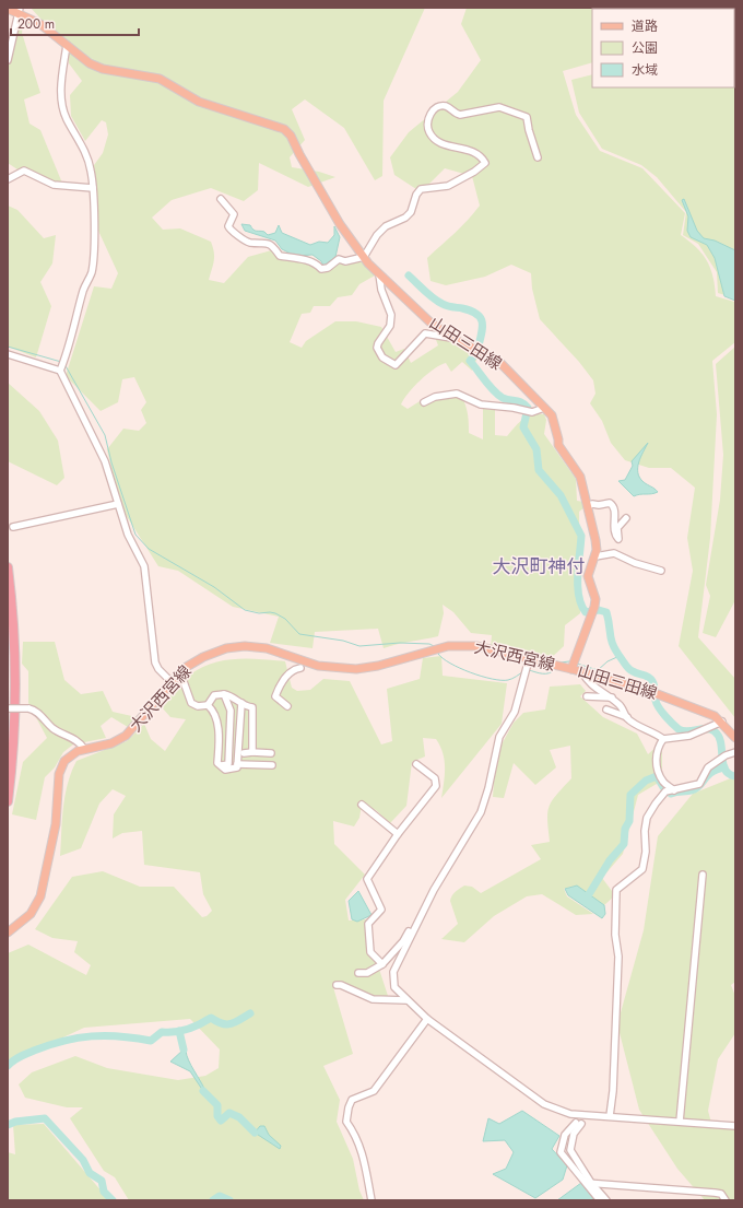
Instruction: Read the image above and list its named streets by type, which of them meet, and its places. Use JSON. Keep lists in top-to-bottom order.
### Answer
{
  "streets": {
    "main road": ["山田三田線", "大沢西宮線"]
  },
  "crossings": [
    ["山田三田線", "大沢西宮線"]
  ],
  "districts": ["大沢町神付"],
  "legend": ["道路", "公園", "水域"],
  "scale_bar": "200 m"
}
